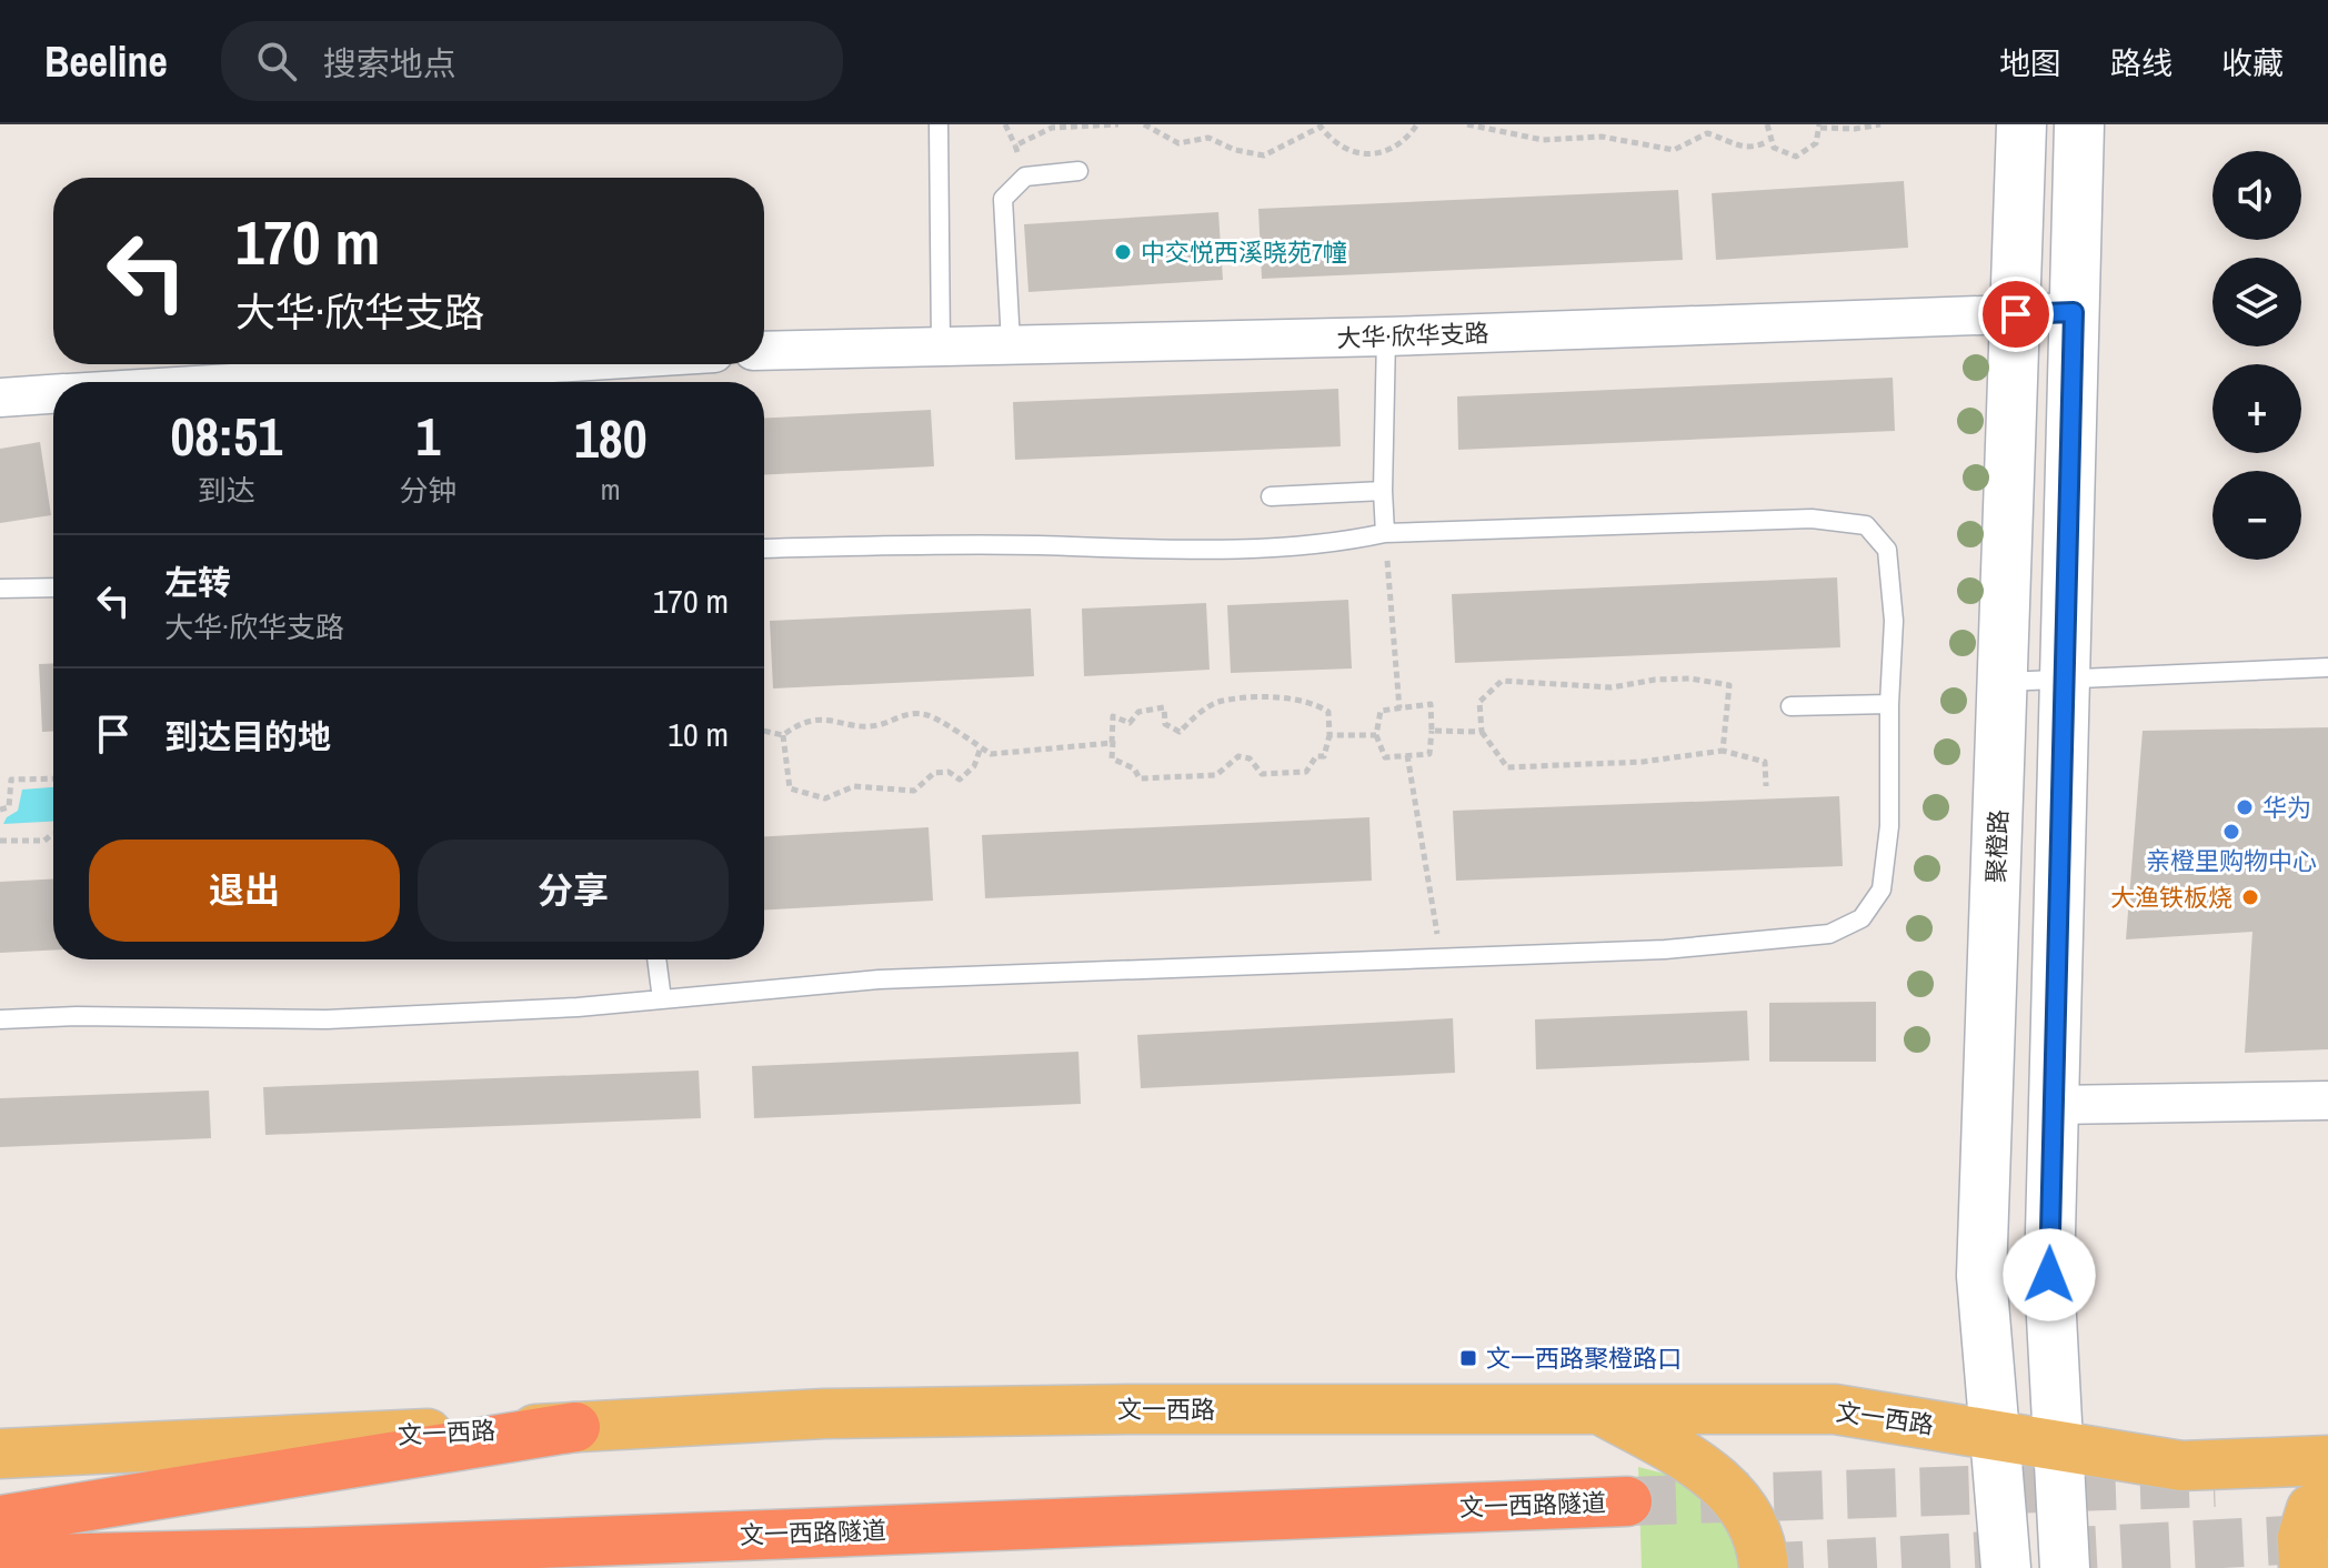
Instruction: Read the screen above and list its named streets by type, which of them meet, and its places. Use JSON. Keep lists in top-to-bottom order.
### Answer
{
  "streets": {
    "highway": ["文一西路隧道"],
    "main road": ["文一西路"],
    "street": ["大华·欣华支路", "聚橙路"]
  },
  "crossings": [
    ["大华·欣华支路", "聚橙路"],
    ["聚橙路", "文一西路"]
  ],
  "places": {
    "other": [
      "中交悦西溪晓苑7幢",
      "华为",
      "亲橙里购物中心",
      "大渔铁板烧"
    ],
    "transit": ["文一西路聚橙路口"]
  },
  "page": {
    "header": "Beeline",
    "search": "搜索地点",
    "nav": ["地图", "路线", "收藏"],
    "map_buttons": ["+", "−"],
    "turn": ["170 m", "大华·欣华支路"],
    "eta": [
      "08:51",
      "到达",
      "1",
      "分钟",
      "180",
      "m"
    ],
    "list": [
      {
        "name": "左转",
        "note": "大华·欣华支路",
        "value": "170 m"
      },
      {
        "name": "到达目的地",
        "value": "10 m"
      }
    ],
    "buttons": ["退出", "分享"]
  }
}
